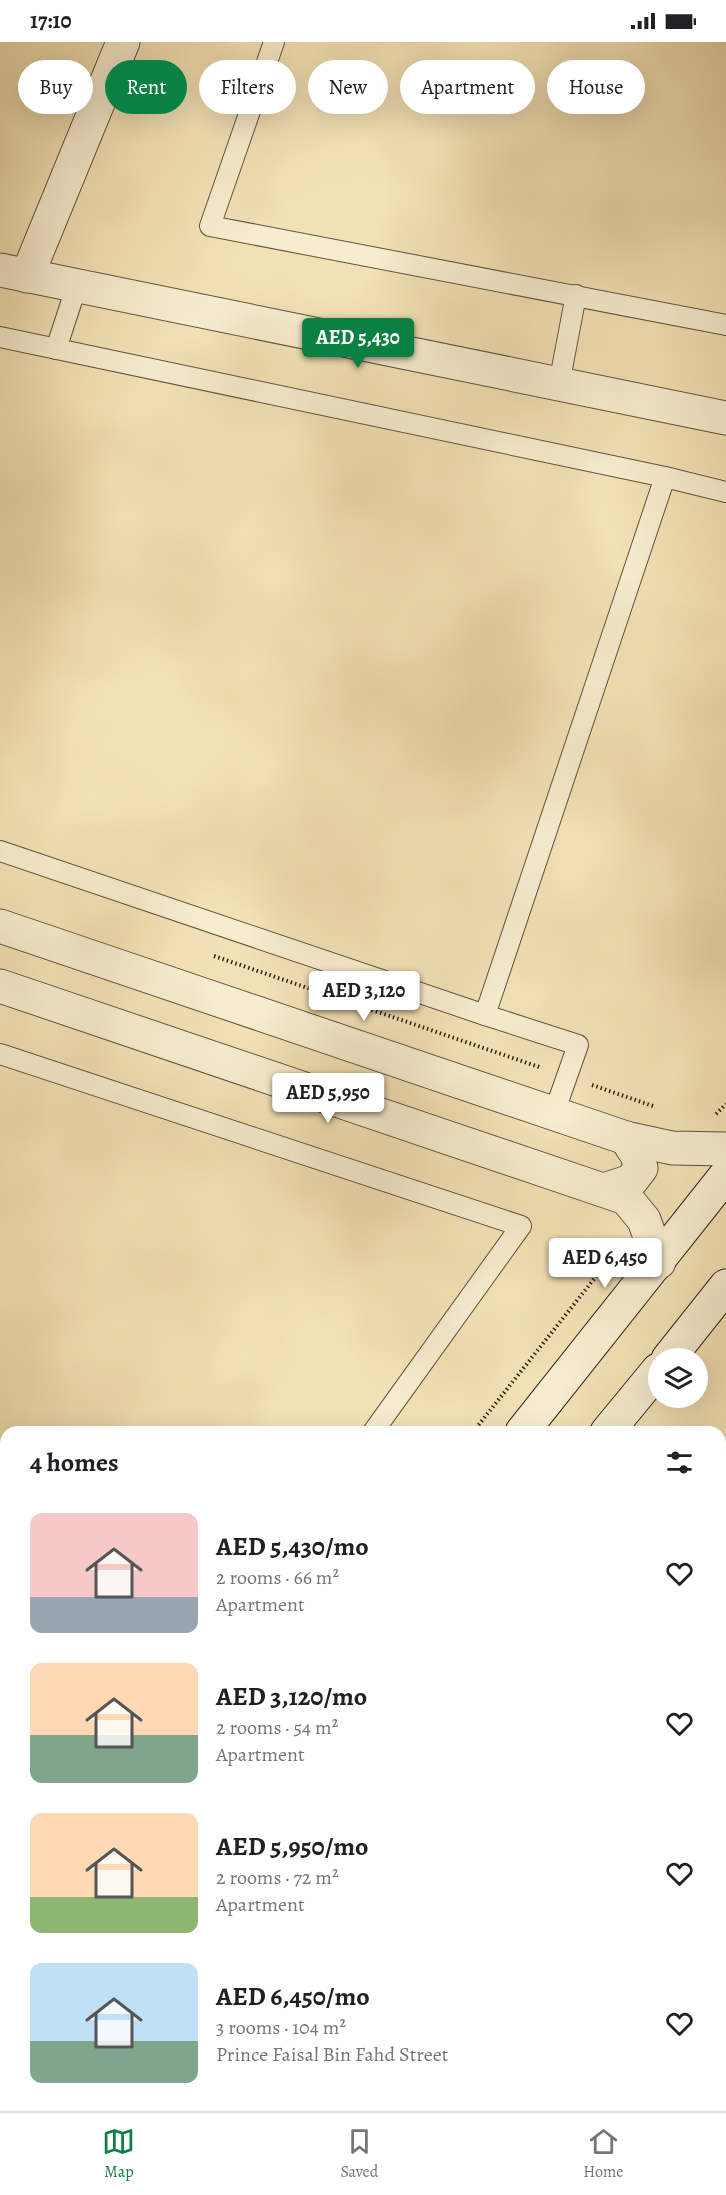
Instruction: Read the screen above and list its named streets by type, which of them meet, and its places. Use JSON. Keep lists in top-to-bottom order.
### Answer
{
  "page": {
    "status": "17:10",
    "chip": [
      "Buy",
      "Rent",
      "Filters",
      "New",
      "Apartment",
      "House"
    ],
    "price": [
      "AED 5,430",
      "AED 3,120",
      "AED 5,950",
      "AED 6,450"
    ],
    "heading": "4 homes",
    "list": [
      {
        "name": "AED 5,430/mo",
        "note": "2 rooms · 66 m² · Apartment"
      },
      {
        "name": "AED 3,120/mo",
        "note": "2 rooms · 54 m² · Apartment"
      },
      {
        "name": "AED 5,950/mo",
        "note": "2 rooms · 72 m² · Apartment"
      },
      {
        "name": "AED 6,450/mo",
        "note": "3 rooms · 104 m² · Prince Faisal Bin Fahd Street"
      }
    ],
    "tabs": ["Map", "Saved", "Home"]
  }
}
